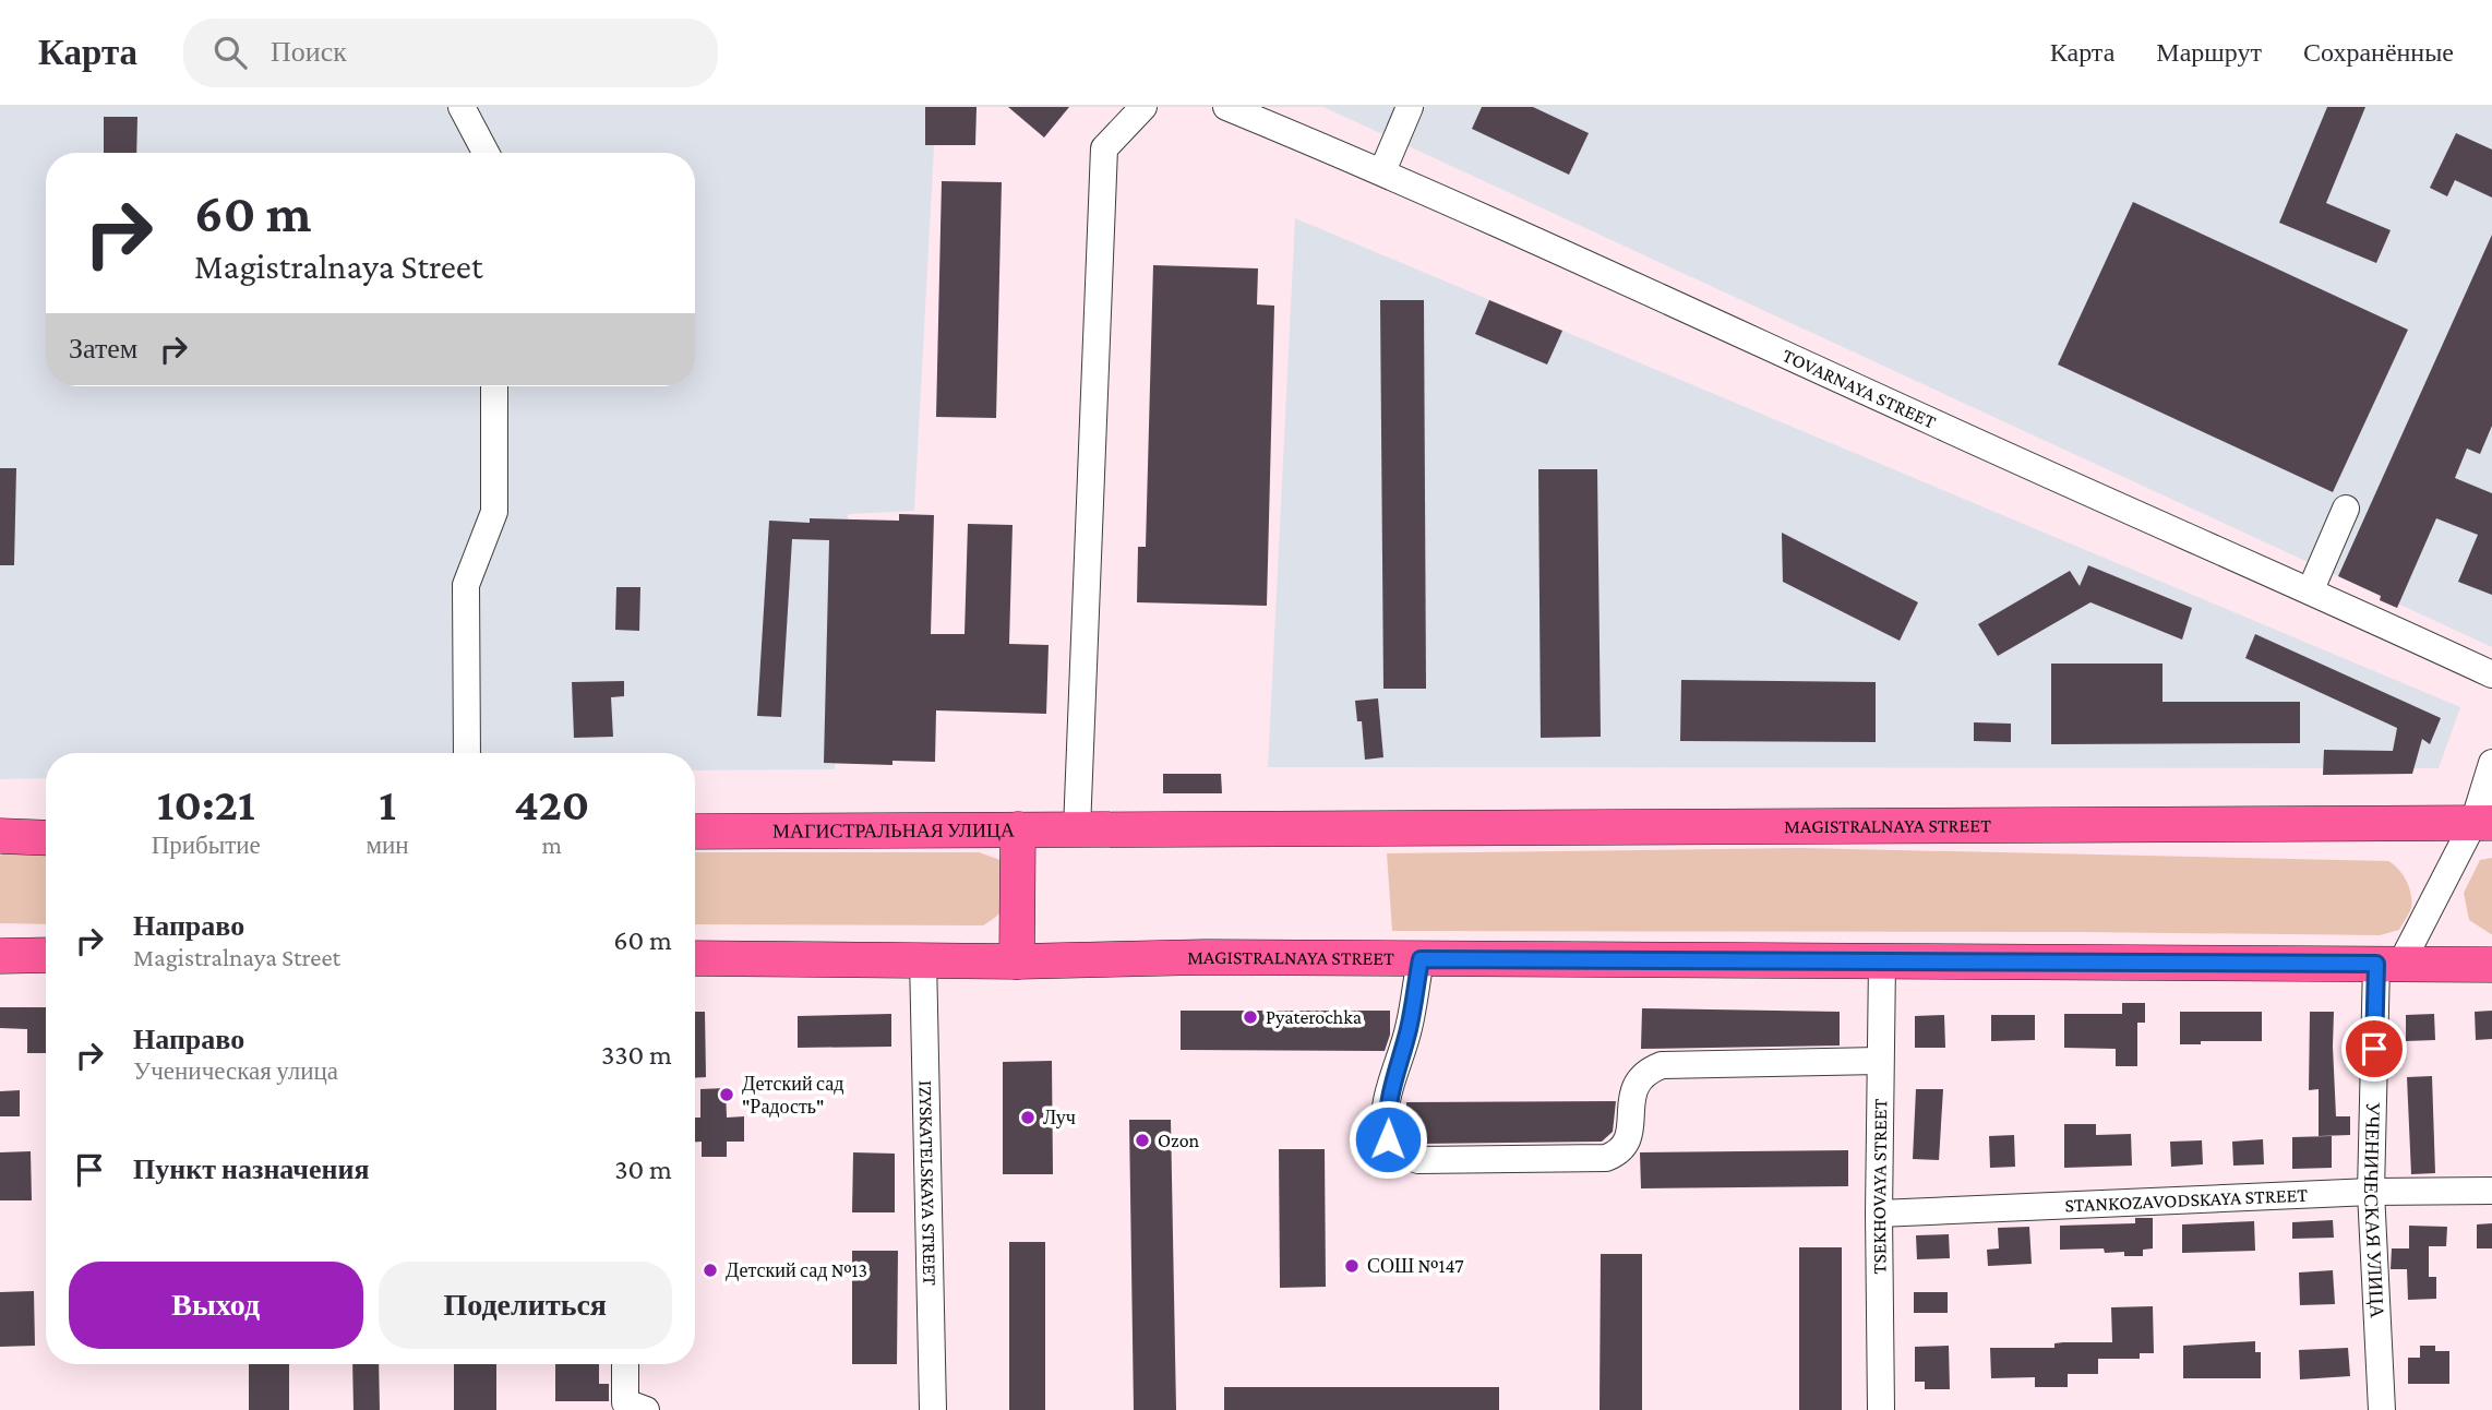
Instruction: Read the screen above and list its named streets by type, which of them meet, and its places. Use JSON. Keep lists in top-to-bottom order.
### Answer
{
  "streets": {
    "main road": ["MAGISTRALNAYA STREET", "МАГИСТРАЛЬНАЯ УЛИЦА"],
    "street": [
      "TOVARNAYA STREET",
      "IZYSKATELSKAYA STREET",
      "TSEKHOVAYA STREET",
      "STANKOZAVODSKAYA STREET",
      "УЧЕНИЧЕСКАЯ УЛИЦА"
    ]
  },
  "crossings": [
    ["MAGISTRALNAYA STREET", "IZYSKATELSKAYA STREET"],
    ["MAGISTRALNAYA STREET", "TSEKHOVAYA STREET"],
    ["MAGISTRALNAYA STREET", "УЧЕНИЧЕСКАЯ УЛИЦА"],
    ["TSEKHOVAYA STREET", "STANKOZAVODSKAYA STREET"],
    ["STANKOZAVODSKAYA STREET", "УЧЕНИЧЕСКАЯ УЛИЦА"]
  ],
  "places": [
    "Pyaterochka",
    "Детский сад \"Радость\"",
    "Луч",
    "Ozon",
    "СОШ №147",
    "Детский сад №13"
  ],
  "page": {
    "header": "Карта",
    "search": "Поиск",
    "nav": ["Карта", "Маршрут", "Сохранённые"],
    "turn": ["60 m", "Magistralnaya Street"],
    "then": "Затем",
    "eta": [
      "10:21",
      "Прибытие",
      "1",
      "мин",
      "420",
      "m"
    ],
    "list": [
      {
        "name": "Направо",
        "note": "Magistralnaya Street",
        "value": "60 m"
      },
      {
        "name": "Направо",
        "note": "Ученическая улица",
        "value": "330 m"
      },
      {
        "name": "Пункт назначения",
        "value": "30 m"
      }
    ],
    "buttons": ["Выход", "Поделиться"]
  }
}
